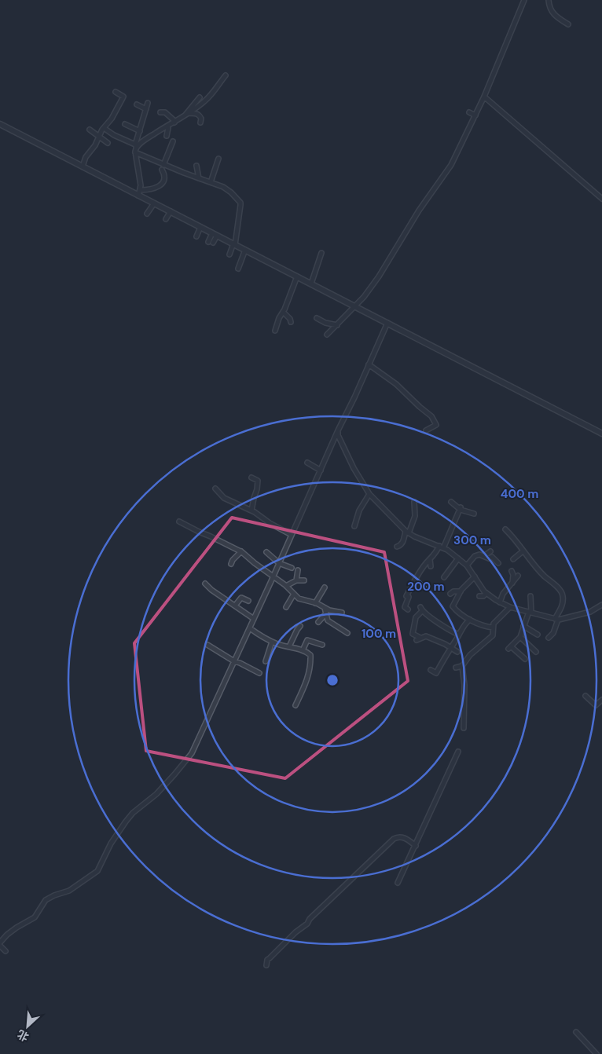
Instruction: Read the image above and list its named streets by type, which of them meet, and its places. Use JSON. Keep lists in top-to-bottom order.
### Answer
{
  "north": "bottom left",
  "rings": [
    "400 m",
    "300 m",
    "200 m",
    "100 m"
  ]
}
